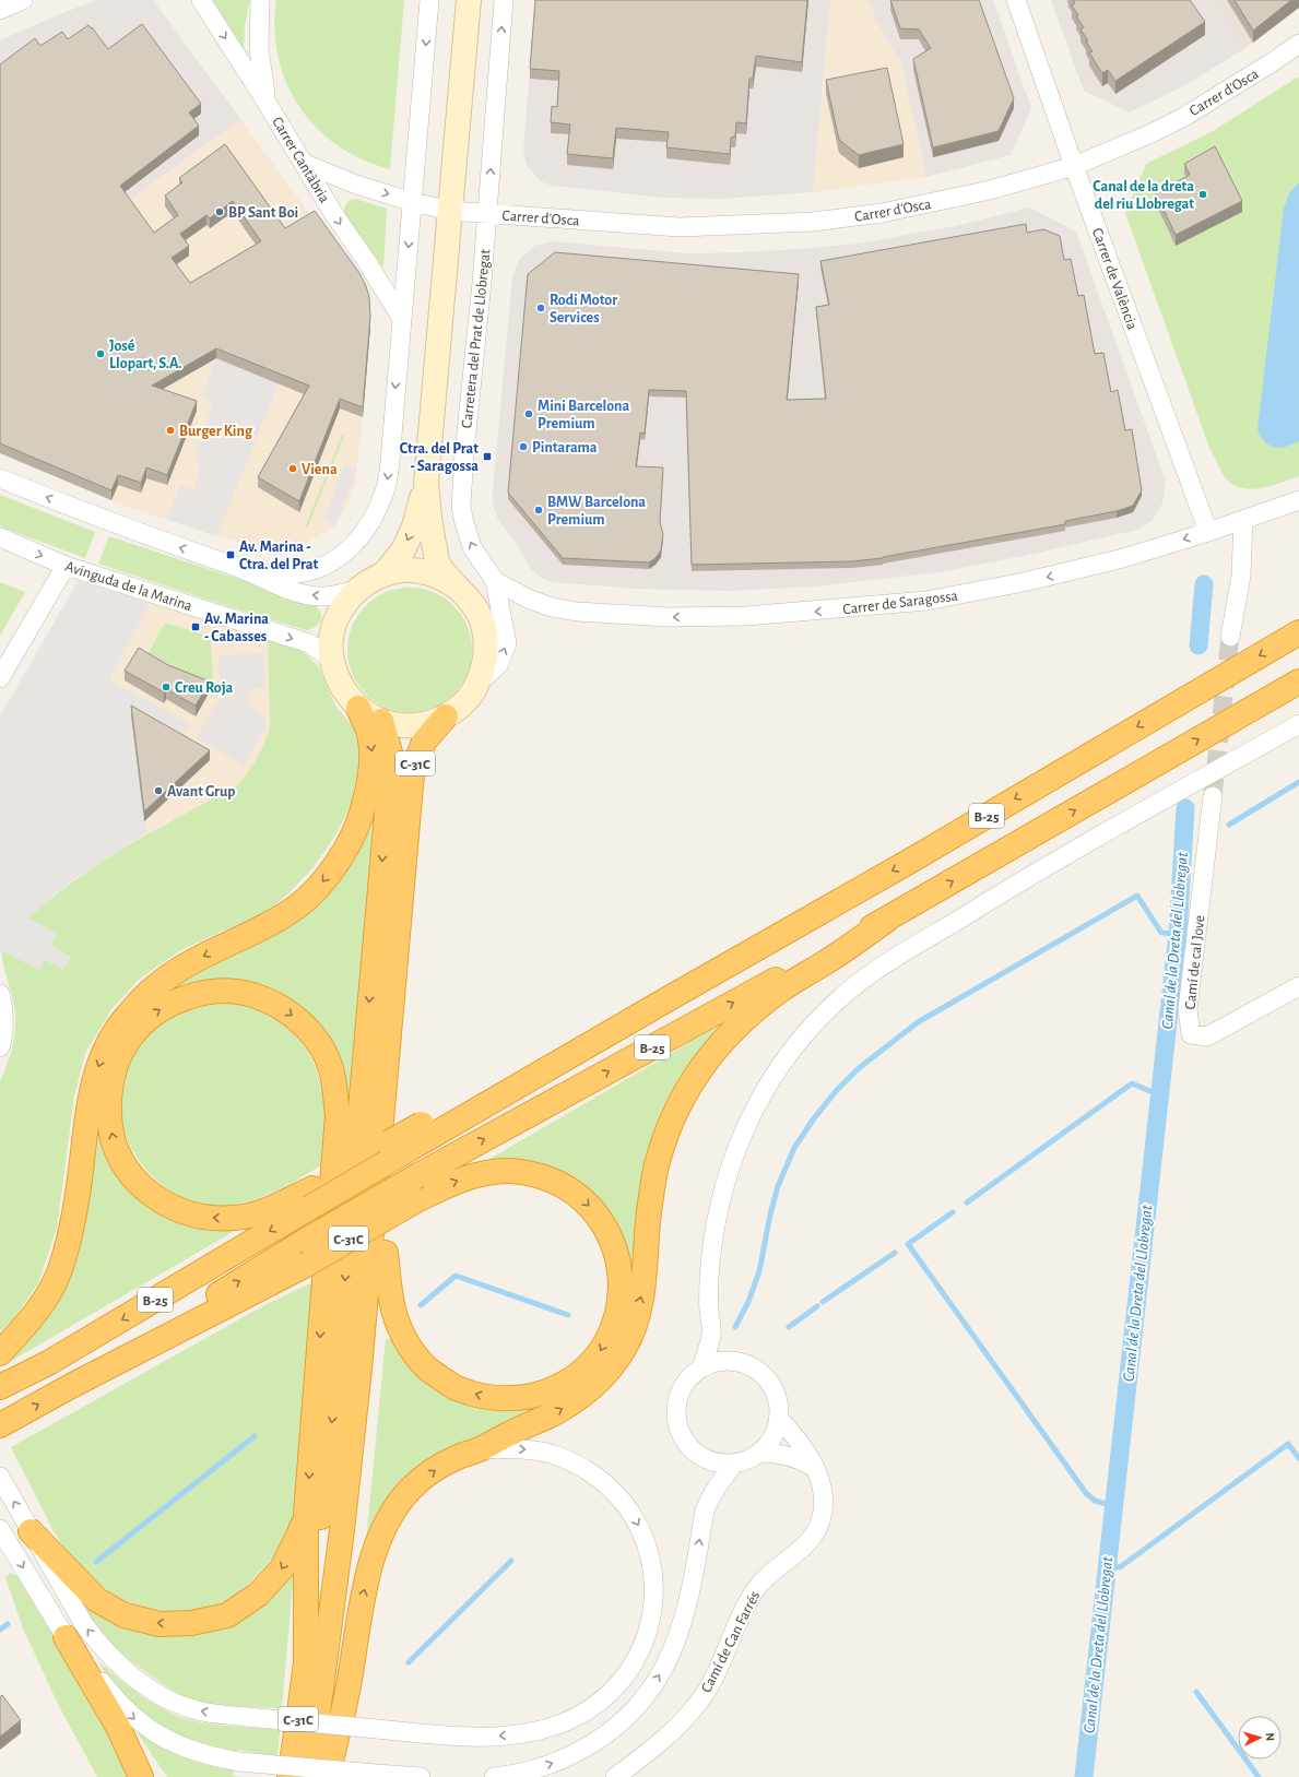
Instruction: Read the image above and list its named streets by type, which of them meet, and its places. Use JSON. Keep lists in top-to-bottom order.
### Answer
{
  "streets": {
    "highway": ["C-31C", "B-25"],
    "street": [
      "Carrer d'Osca",
      "Carrer Cantàbria",
      "Carrer de València",
      "Carretera del Prat de Llobregat",
      "Avinguda de la Marina",
      "Carrer de Saragossa",
      "Camí de cal Jove",
      "Camí de Can Farrés"
    ]
  },
  "crossings": [
    ["Carrer d'Osca", "Carrer Cantàbria"],
    ["Carrer d'Osca", "Carrer de València"],
    ["Carrer d'Osca", "Carretera del Prat de Llobregat"],
    ["Carrer de València", "Carrer de Saragossa"],
    ["Carretera del Prat de Llobregat", "Avinguda de la Marina"],
    ["Carretera del Prat de Llobregat", "Carrer de Saragossa"],
    ["Carretera del Prat de Llobregat", "C-31C"],
    ["Avinguda de la Marina", "C-31C"]
  ],
  "one_way": ["Carrer Cantàbria", "Carrer de Saragossa"],
  "water": ["Canal de la Dreta del Llobregat"],
  "places": {
    "other": [
      "Canal de la dreta del riu Llobregat",
      "BP Sant Boi",
      "Rodi Motor Services",
      "José Llopart, S.A.",
      "Mini Barcelona Premium",
      "Burger King",
      "Pintarama",
      "Viena",
      "BMW Barcelona Premium",
      "Creu Roja",
      "Avant Grup"
    ],
    "transit": ["Ctra. del Prat - Saragossa", "Av. Marina - Ctra. del Prat", "Av. Marina - Cabasses"]
  },
  "north": "right"
}
